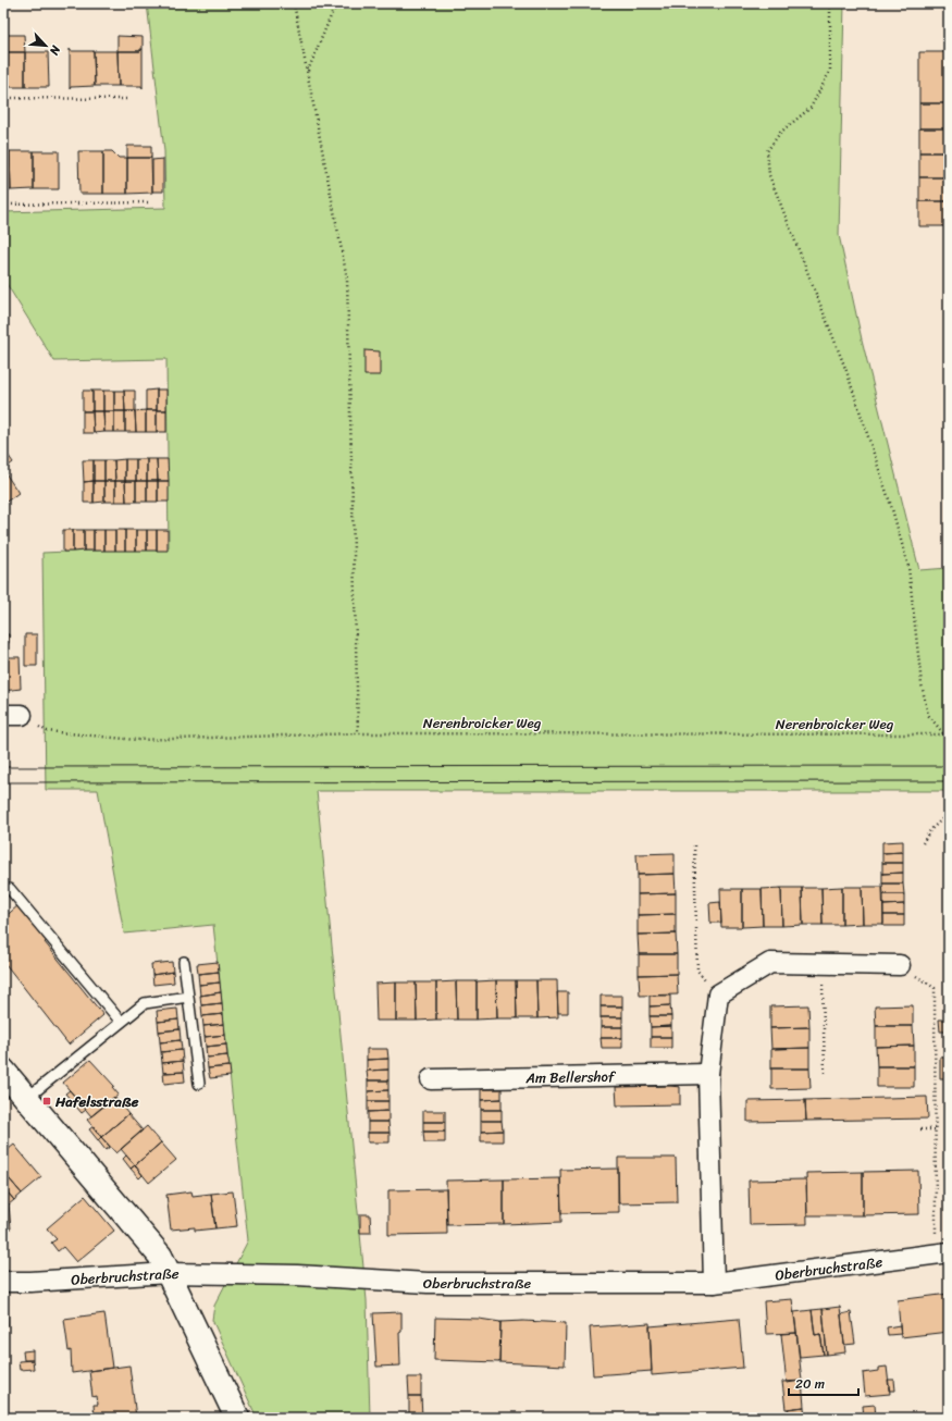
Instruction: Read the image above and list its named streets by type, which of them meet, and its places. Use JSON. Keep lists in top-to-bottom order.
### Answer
{
  "streets": {
    "street": ["Am Bellershof", "Oberbruchstraße"],
    "path": ["Nerenbroicker Weg"]
  },
  "places": {
    "transit": ["Hafelsstraße"]
  },
  "scale_bar": "20 m",
  "north": "bottom right"
}
